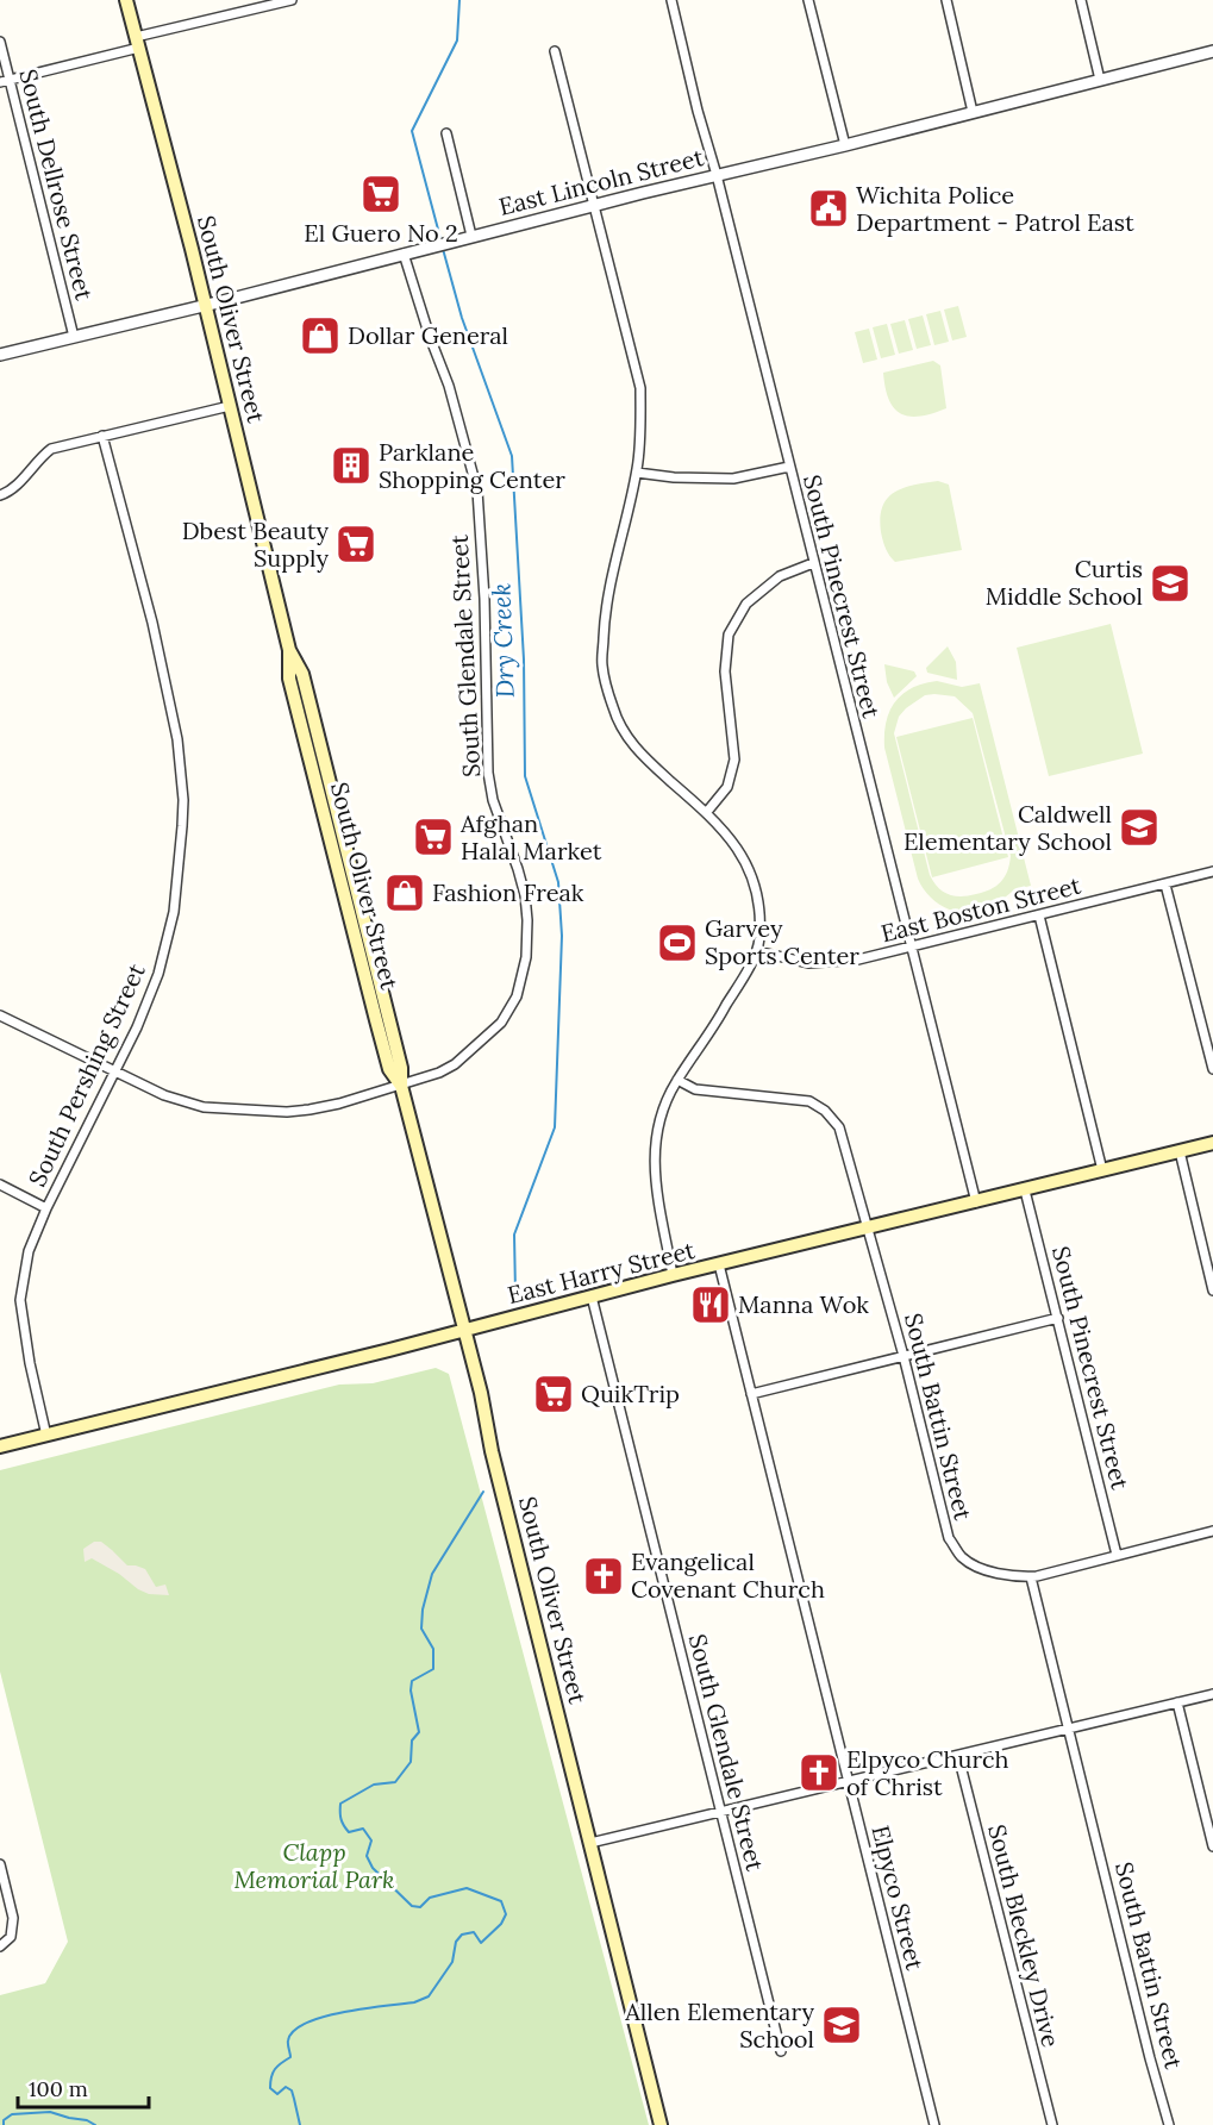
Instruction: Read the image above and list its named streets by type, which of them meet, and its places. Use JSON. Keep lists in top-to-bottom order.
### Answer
{
  "streets": {
    "main road": ["South Oliver Street", "East Harry Street"],
    "street": [
      "East Lincoln Street",
      "South Dellrose Street",
      "South Pinecrest Street",
      "South Glendale Street",
      "East Boston Street",
      "South Pershing Street",
      "South Battin Street",
      "Elpyco Street",
      "South Bleckley Drive"
    ]
  },
  "crossings": [
    ["East Lincoln Street", "South Dellrose Street"],
    ["East Lincoln Street", "South Oliver Street"],
    ["East Lincoln Street", "South Pinecrest Street"],
    ["East Lincoln Street", "South Glendale Street"],
    ["South Oliver Street", "South Glendale Street"],
    ["South Oliver Street", "East Harry Street"],
    ["South Pinecrest Street", "East Boston Street"],
    ["South Pinecrest Street", "East Harry Street"],
    ["South Glendale Street", "East Harry Street"],
    ["South Pershing Street", "East Harry Street"],
    ["East Harry Street", "South Battin Street"],
    ["East Harry Street", "Elpyco Street"]
  ],
  "water": ["Dry Creek"],
  "parks": ["Clapp Memorial Park"],
  "places": {
    "supermarket": [
      "El Guero No 2",
      "Dbest Beauty Supply",
      "Afghan Halal Market",
      "QuikTrip"
    ],
    "public building": ["Wichita Police Department - Patrol East"],
    "shop": ["Dollar General", "Fashion Freak"],
    "building": ["Parklane Shopping Center"],
    "school or university": ["Curtis Middle School", "Caldwell Elementary School", "Allen Elementary School"],
    "sports": ["Garvey Sports Center"],
    "restaurant": ["Manna Wok"],
    "church": ["Evangelical Covenant Church", "Elpyco Church of Christ"]
  },
  "scale_bar": "100 m"
}
